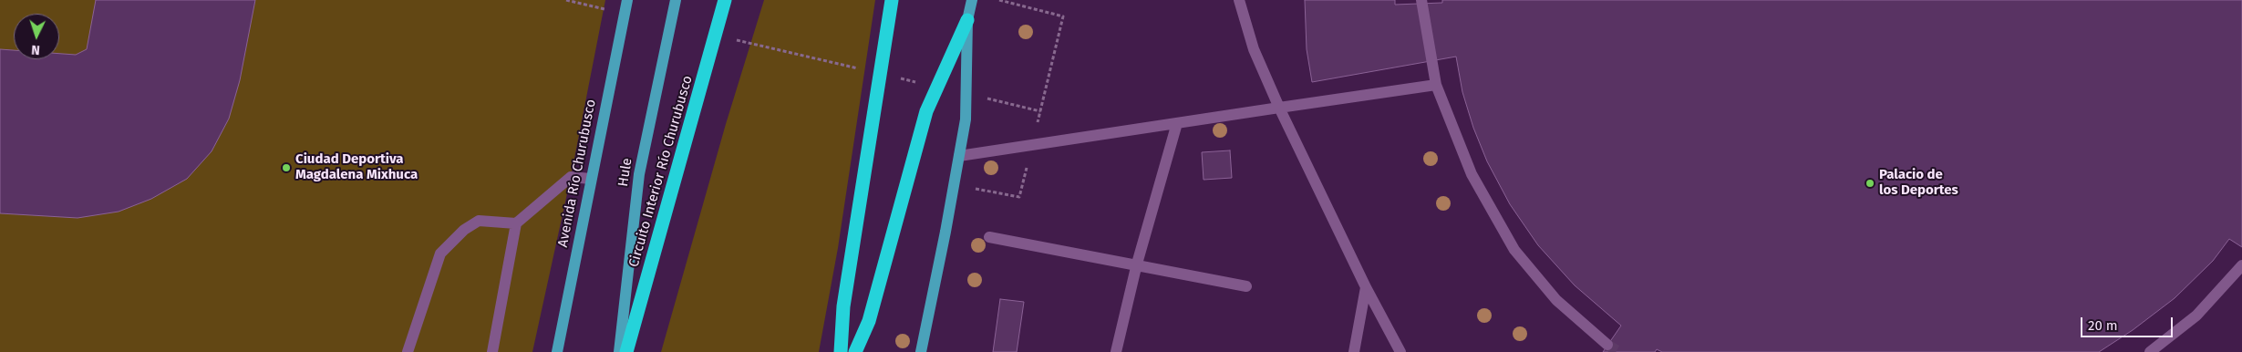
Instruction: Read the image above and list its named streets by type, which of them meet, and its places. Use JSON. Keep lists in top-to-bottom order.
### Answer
{
  "streets": {
    "highway": ["Circuito Interior Río Churubusco"],
    "main road": ["Hule", "Avenida Río Churubusco"]
  },
  "places": ["Ciudad Deportiva Magdalena Mixhuca", "Palacio de los Deportes"],
  "scale_bar": "20 m",
  "north": "bottom"
}
